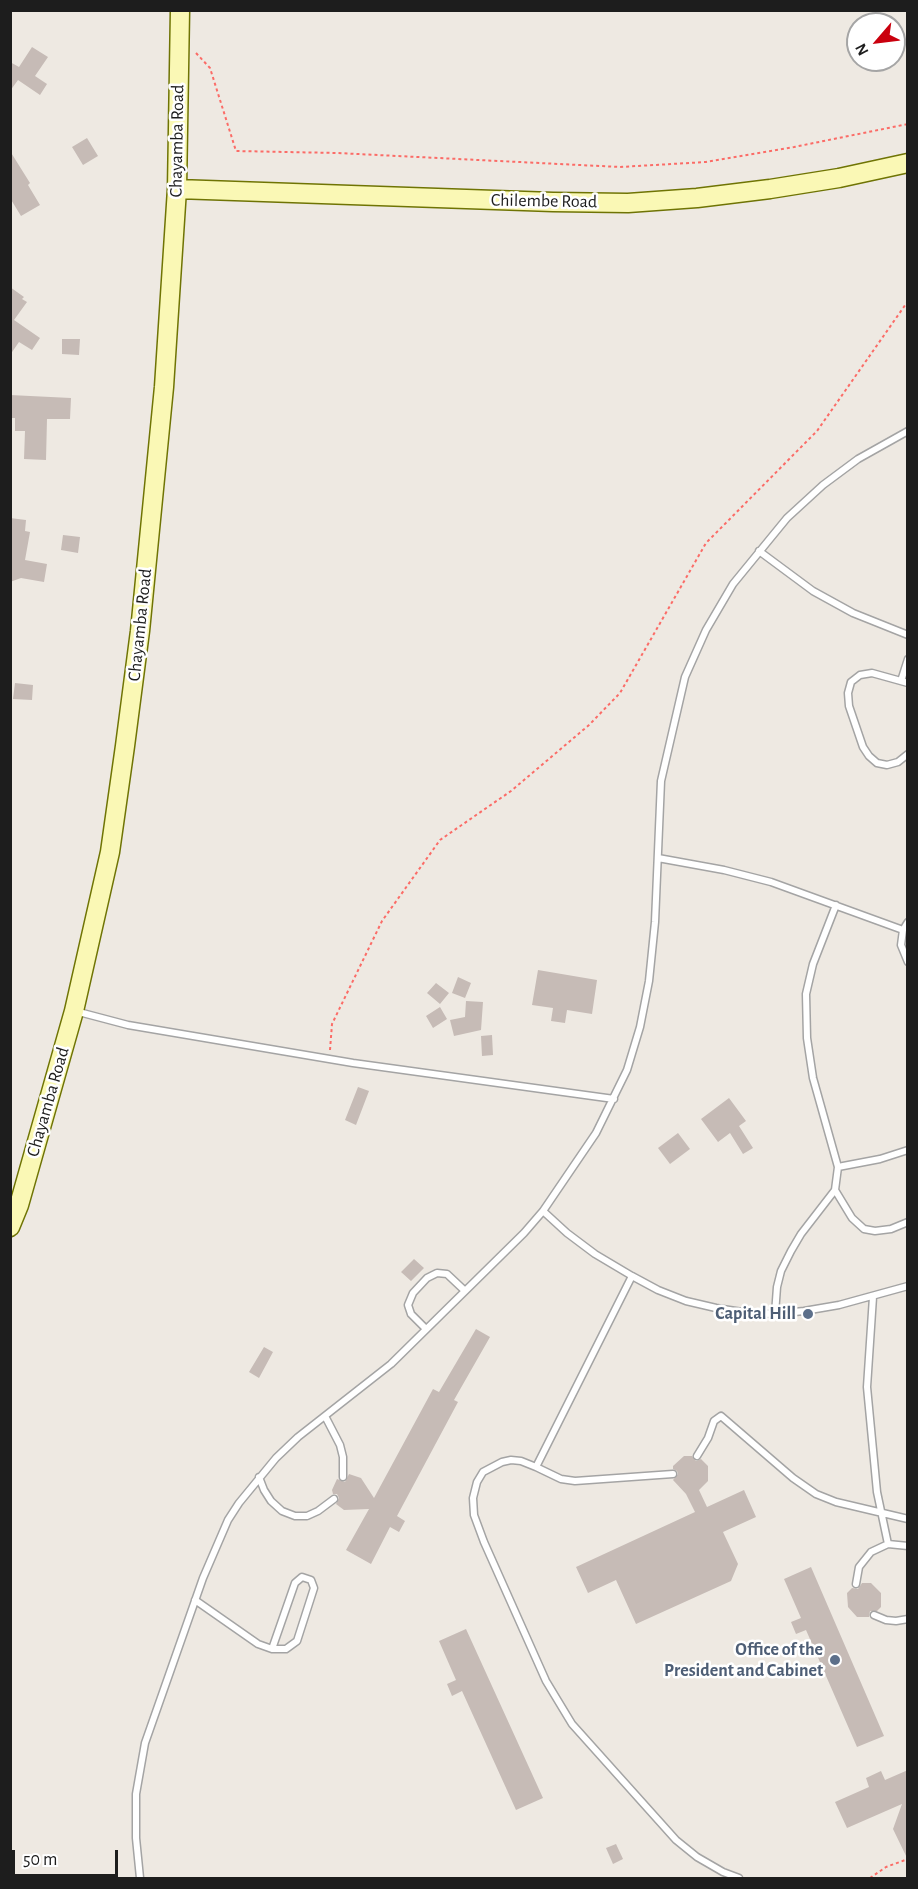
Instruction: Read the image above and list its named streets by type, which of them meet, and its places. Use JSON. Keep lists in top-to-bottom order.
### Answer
{
  "streets": {
    "main road": ["Chayamba Road", "Chilembe Road"]
  },
  "crossings": [
    ["Chayamba Road", "Chilembe Road"]
  ],
  "places": ["Capital Hill", "Office of the President and Cabinet"],
  "scale_bar": "50 m",
  "north": "bottom left"
}
